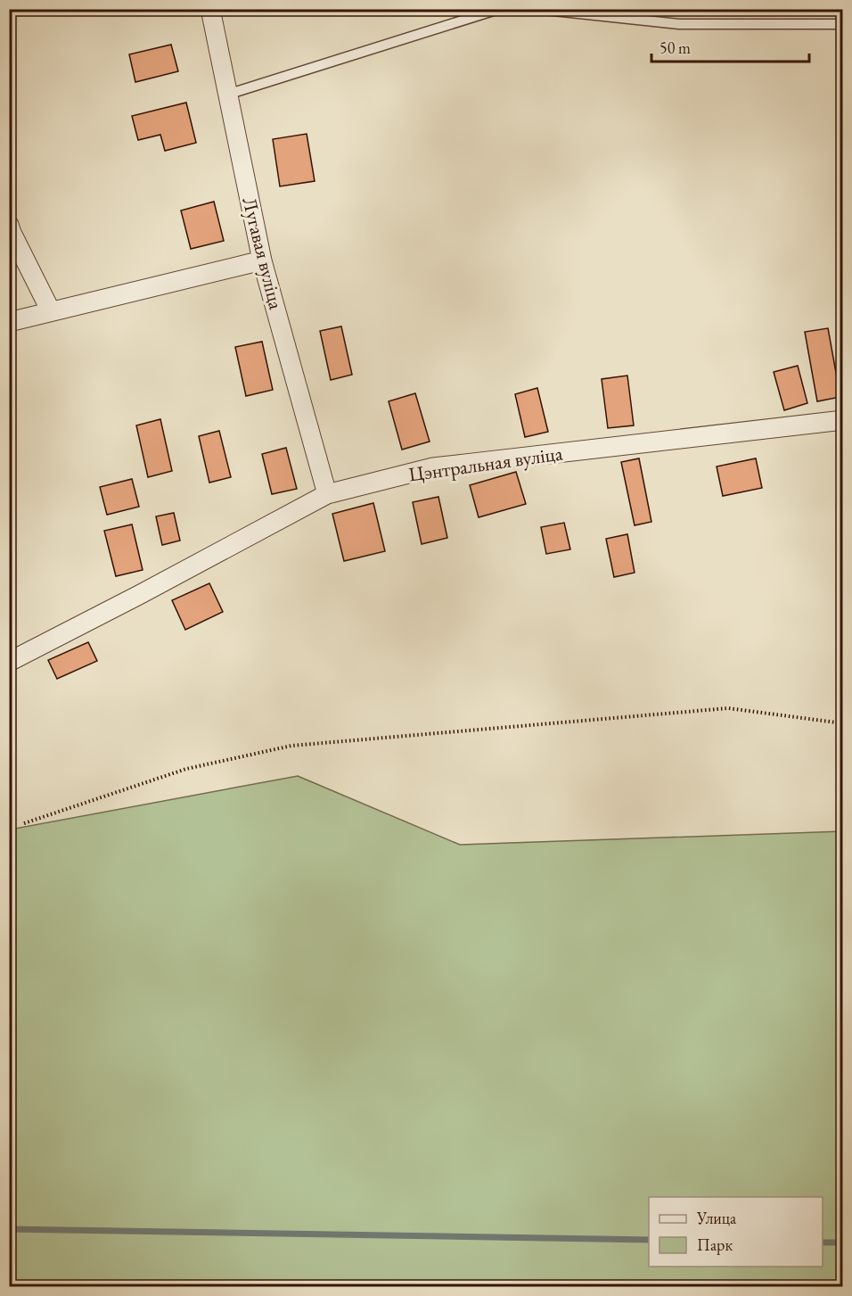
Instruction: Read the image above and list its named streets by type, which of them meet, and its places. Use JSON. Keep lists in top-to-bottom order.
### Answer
{
  "streets": {
    "street": ["Лугавая вуліца", "Цэнтральная вуліца"]
  },
  "crossings": [
    ["Лугавая вуліца", "Цэнтральная вуліца"]
  ],
  "legend": ["Улица", "Парк"],
  "scale_bar": "50 m"
}
